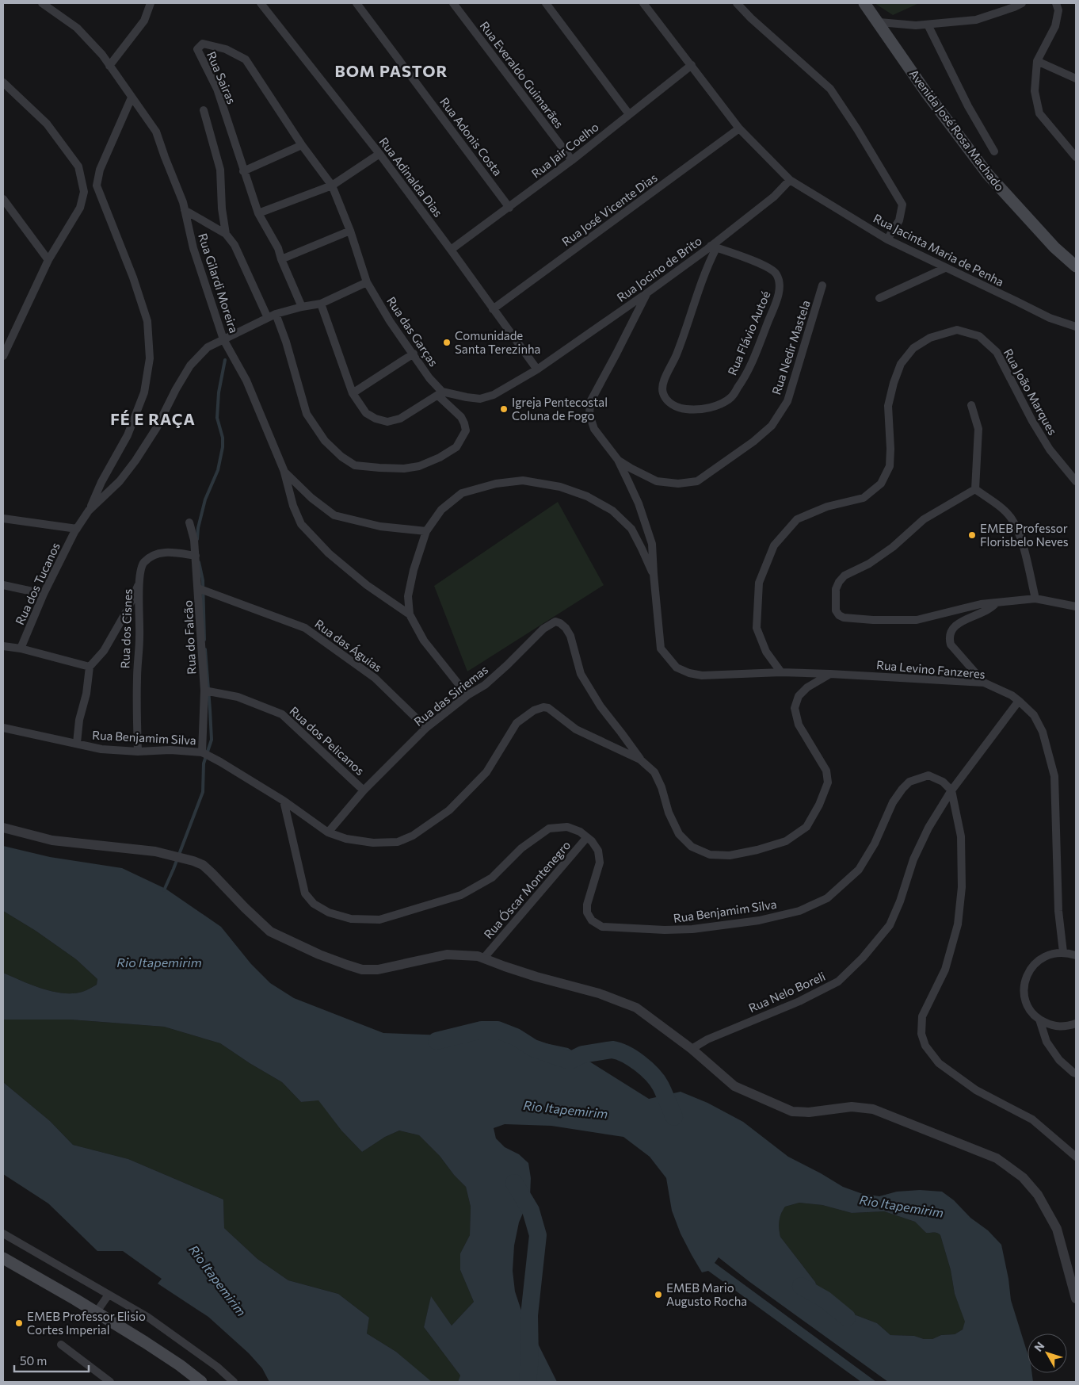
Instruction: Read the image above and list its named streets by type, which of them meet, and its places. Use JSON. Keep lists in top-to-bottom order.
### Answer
{
  "streets": {
    "main road": ["Avenida José Rosa Machado"],
    "street": [
      "Rua Everaldo Guimarães",
      "Rua Sairas",
      "Rua Adonis Costa",
      "Rua Jair Coelho",
      "Rua Adinalda Dias",
      "Rua José Vicente Dias",
      "Rua Jacinta Maria de Penha",
      "Rua Jocino de Brito",
      "Rua Gilardi Moreira",
      "Rua das Garças",
      "Rua Flávio Autoé",
      "Rua Nedir Mastela",
      "Rua João Marques",
      "Rua dos Tucanos",
      "Rua dos Cisnes",
      "Rua do Falcão",
      "Rua das Águias",
      "Rua Levino Fanzeres",
      "Rua das Siriemas",
      "Rua Benjamim Silva",
      "Rua dos Pelicanos",
      "Rua Óscar Montenegro",
      "Rua Nelo Boreli"
    ]
  },
  "crossings": [
    ["Rua Everaldo Guimarães", "Rua Jair Coelho"],
    ["Rua Sairas", "Rua das Garças"],
    ["Rua Adonis Costa", "Rua Jair Coelho"],
    ["Rua Jair Coelho", "Rua Adinalda Dias"],
    ["Rua Jair Coelho", "Rua Jacinta Maria de Penha"],
    ["Rua Adinalda Dias", "Rua José Vicente Dias"],
    ["Rua Adinalda Dias", "Rua Jocino de Brito"],
    ["Rua José Vicente Dias", "Rua Jacinta Maria de Penha"],
    ["Rua Jacinta Maria de Penha", "Rua Jocino de Brito"],
    ["Rua Jocino de Brito", "Rua Flávio Autoé"],
    ["Rua Nedir Mastela", "Rua Levino Fanzeres"],
    ["Rua João Marques", "Rua Levino Fanzeres"],
    ["Rua dos Cisnes", "Rua do Falcão"],
    ["Rua dos Cisnes", "Rua Benjamim Silva"],
    ["Rua do Falcão", "Rua das Águias"],
    ["Rua do Falcão", "Rua Benjamim Silva"],
    ["Rua do Falcão", "Rua dos Pelicanos"],
    ["Rua das Águias", "Rua das Siriemas"],
    ["Rua Levino Fanzeres", "Rua Nelo Boreli"],
    ["Rua das Siriemas", "Rua dos Pelicanos"],
    ["Rua Benjamim Silva", "Rua Óscar Montenegro"],
    ["Rua Benjamim Silva", "Rua Nelo Boreli"]
  ],
  "districts": ["BOM PASTOR", "FÉ E RAÇA"],
  "water": ["Rio Itapemirim"],
  "places": [
    "Comunidade Santa Terezinha",
    "Igreja Pentecostal Coluna de Fogo",
    "EMEB Professor Florisbelo Neves",
    "EMEB Mario Augusto Rocha",
    "EMEB Professor Elisio Cortes Imperial"
  ],
  "scale_bar": "50 m",
  "north": "top left"
}
